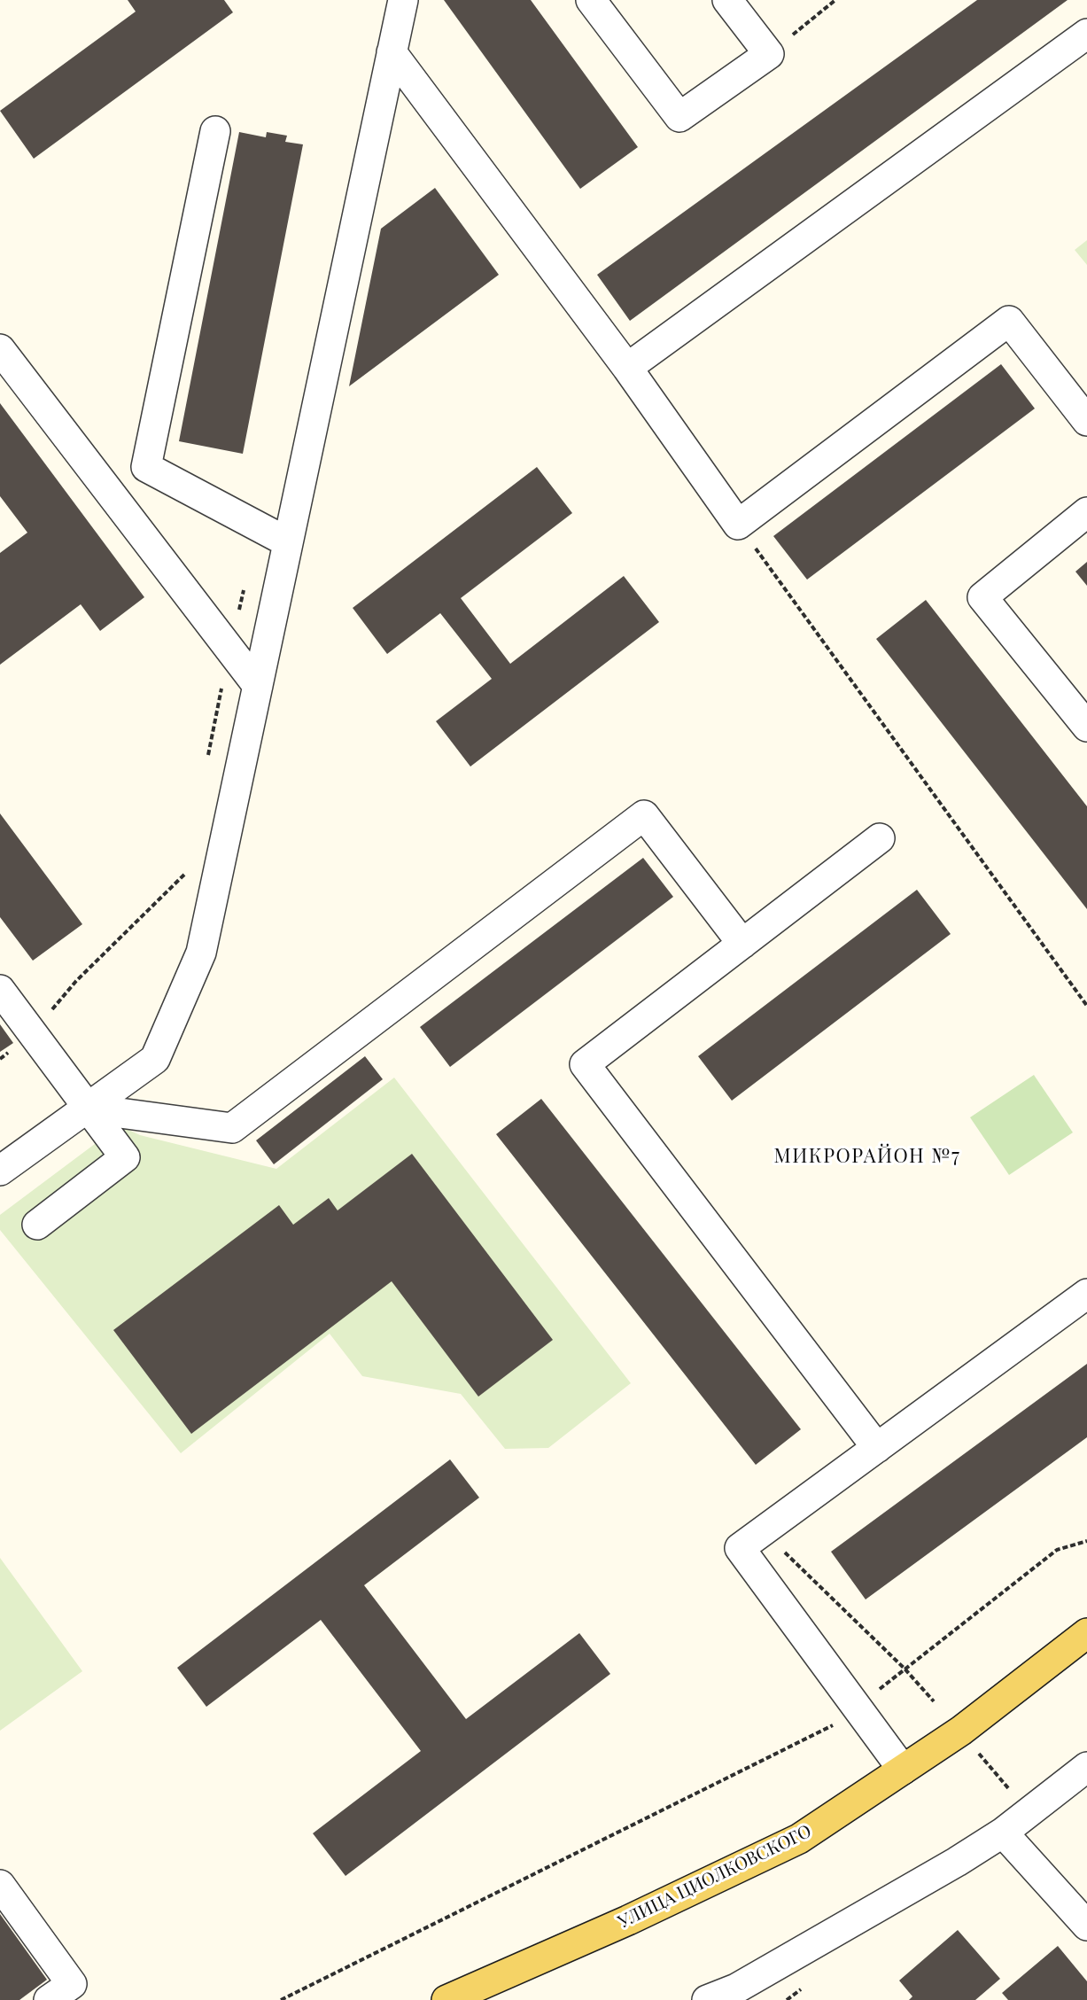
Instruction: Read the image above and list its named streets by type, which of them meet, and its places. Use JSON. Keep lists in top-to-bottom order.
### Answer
{
  "streets": {
    "main road": ["УЛИЦА ЦИОЛКОВСКОГО"]
  },
  "districts": ["МИКРОРАЙОН №7"]
}
